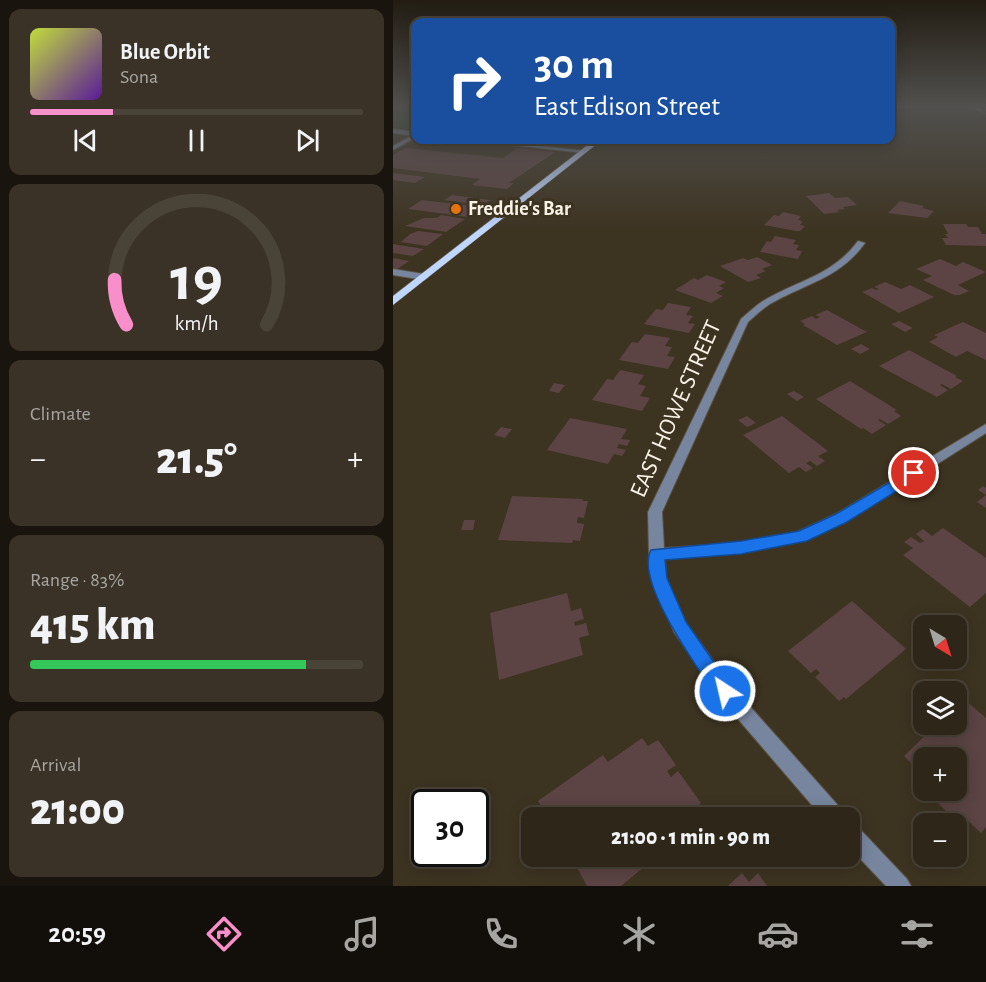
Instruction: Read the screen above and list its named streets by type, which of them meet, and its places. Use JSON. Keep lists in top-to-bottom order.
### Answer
{
  "streets": {
    "street": ["EAST HOWE STREET"]
  },
  "places": ["Freddie's Bar"],
  "north": "bottom right",
  "page": {
    "turn": ["30 m", "East Edison Street"],
    "song": ["Blue Orbit", "Sona"],
    "tile": [
      "Climate",
      ["Range · 83%", "415 km"],
      ["Arrival", "21:00"]
    ],
    "heat": ["−", "21.5°", "+"],
    "map_buttons": ["+", "−"],
    "limit": "30",
    "trip": "21:00 · 1 min · 90 m",
    "tabs": "20:59",
    "gauge": ["19", "km/h"]
  }
}
